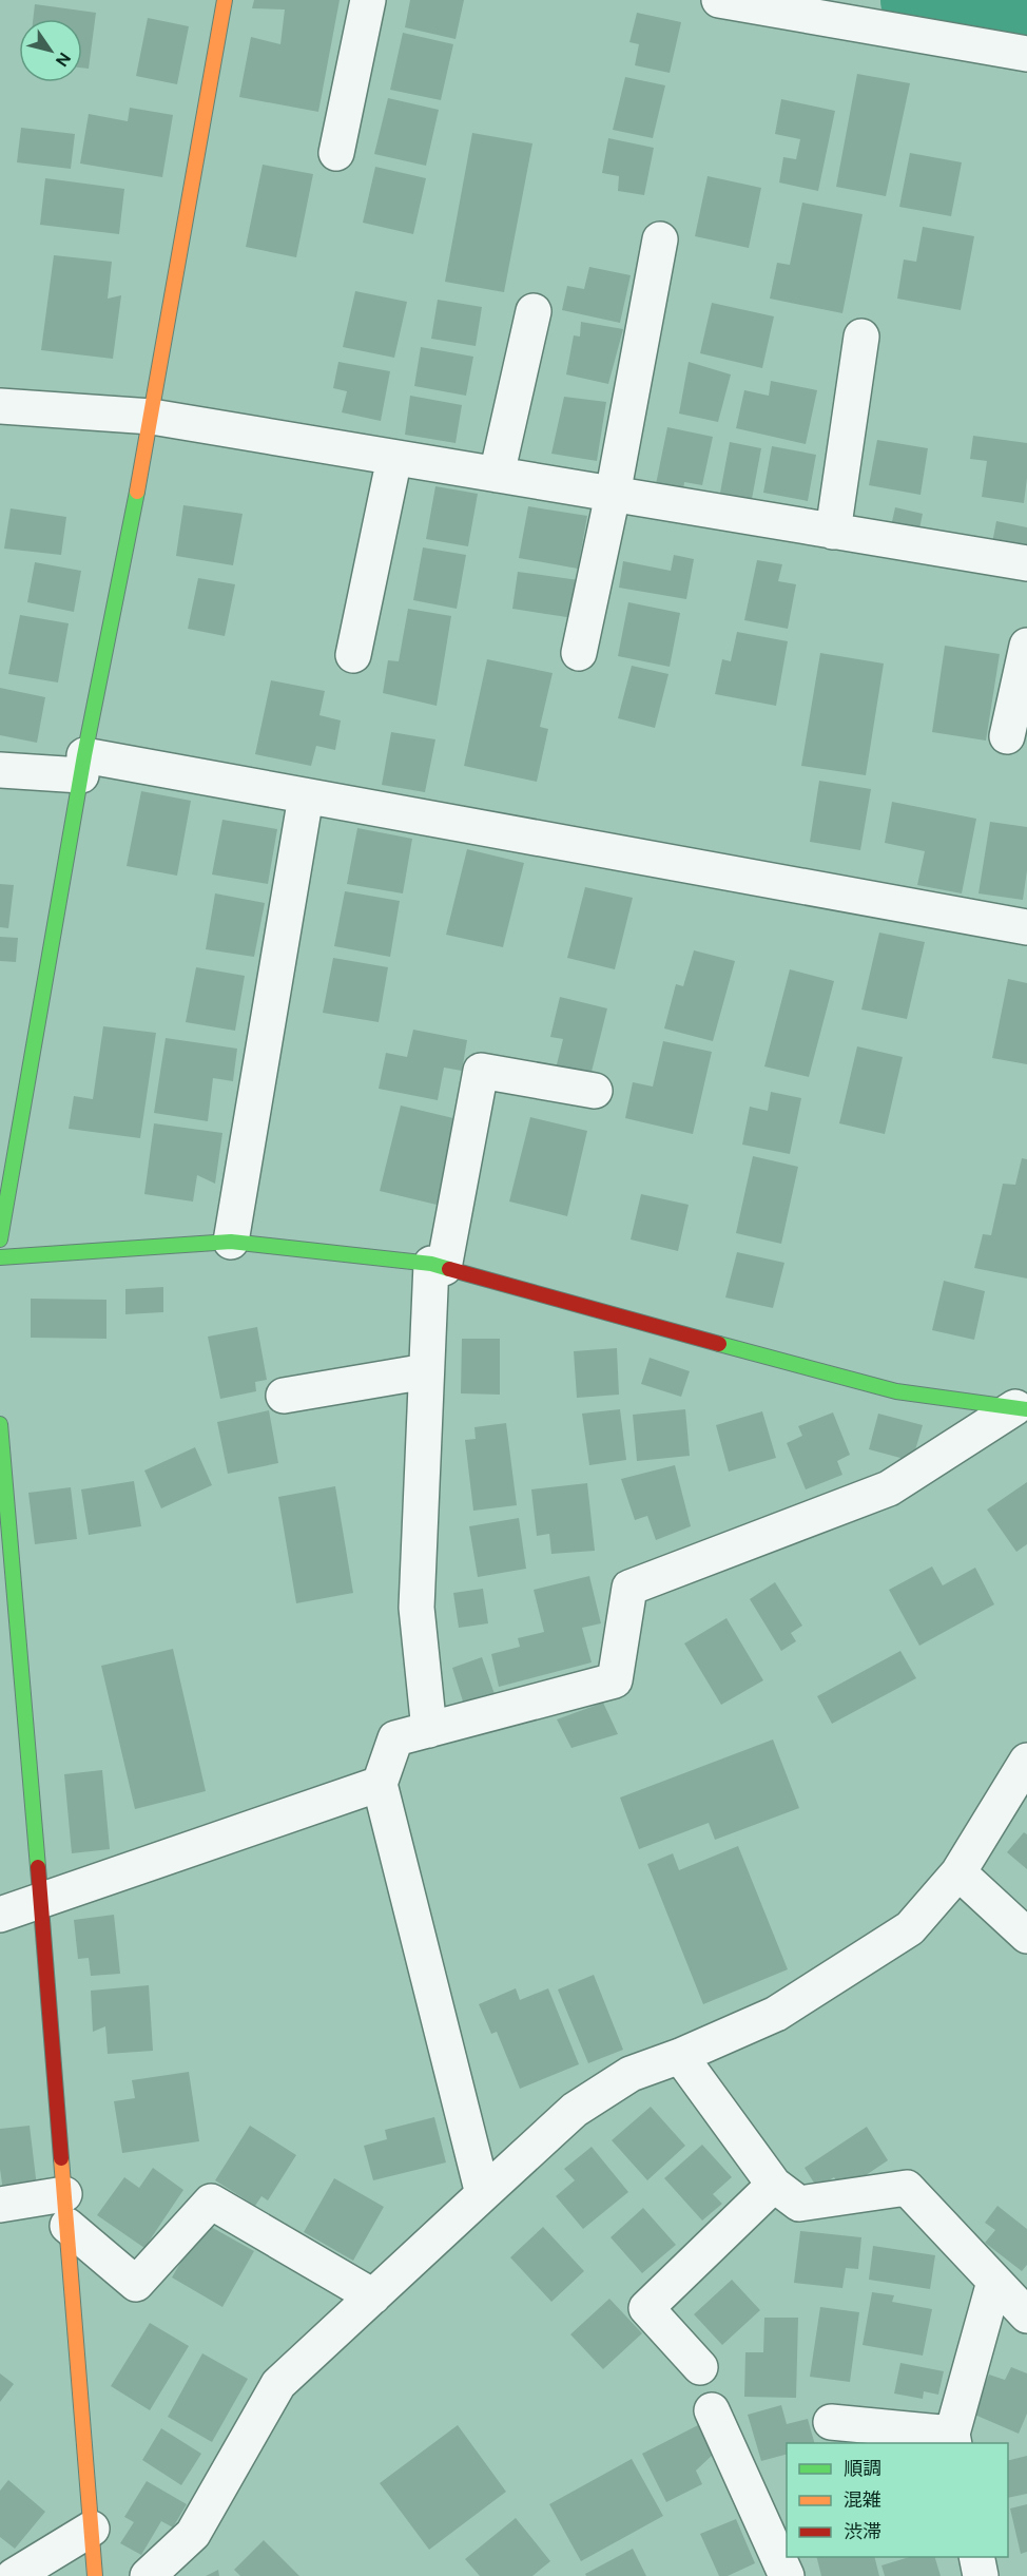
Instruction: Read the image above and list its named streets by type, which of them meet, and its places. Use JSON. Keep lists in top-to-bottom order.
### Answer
{
  "legend": ["順調", "混雑", "渋滞"],
  "north": "bottom right"
}
